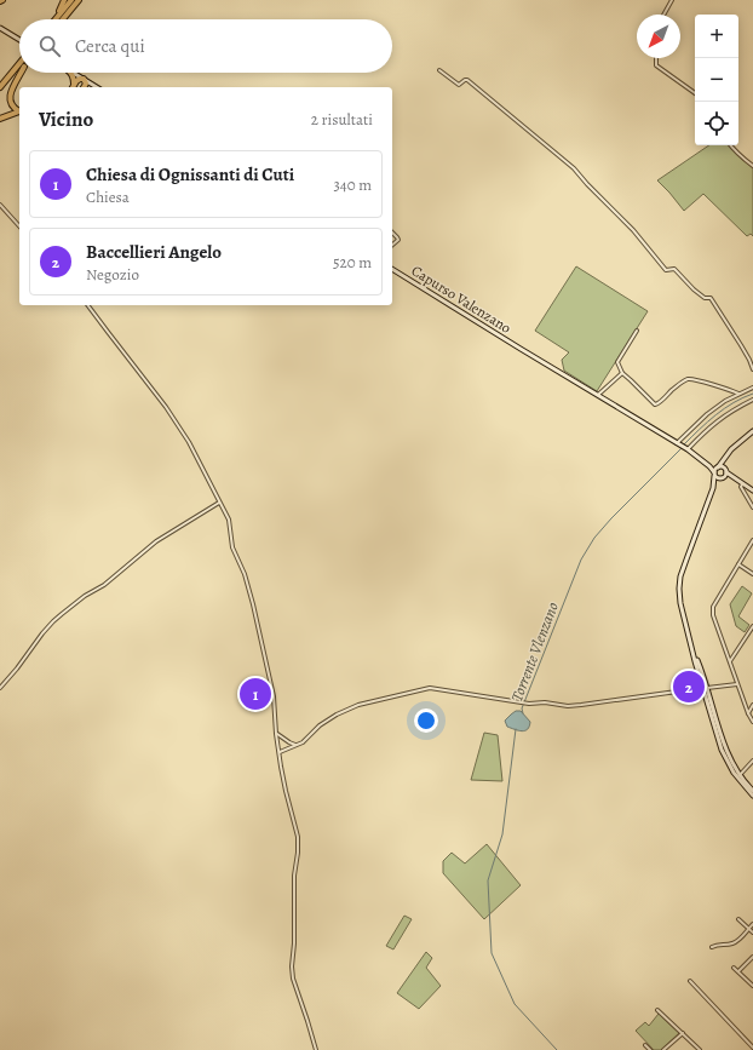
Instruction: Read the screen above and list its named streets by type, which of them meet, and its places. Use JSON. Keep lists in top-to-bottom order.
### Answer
{
  "streets": {
    "main road": ["Capurso Valenzano"]
  },
  "water": ["Torrente Vlenzano"],
  "north": "bottom left",
  "page": {
    "map_buttons": ["+", "−"],
    "search": "Cerca qui",
    "heading": ["Vicino", "2 risultati"],
    "list": [
      {
        "mark": "1",
        "name": "Chiesa di Ognissanti di Cuti",
        "note": "Chiesa",
        "value": "340 m"
      },
      {
        "mark": "2",
        "name": "Baccellieri Angelo",
        "note": "Negozio",
        "value": "520 m"
      }
    ],
    "pins": ["2", "1"]
  }
}
